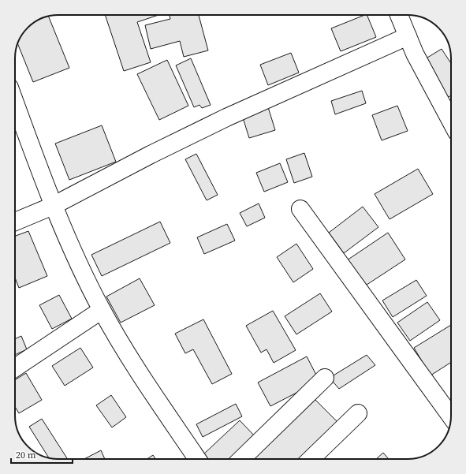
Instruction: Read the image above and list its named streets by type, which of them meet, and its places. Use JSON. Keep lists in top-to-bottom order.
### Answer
{
  "scale_bar": "20 m"
}
